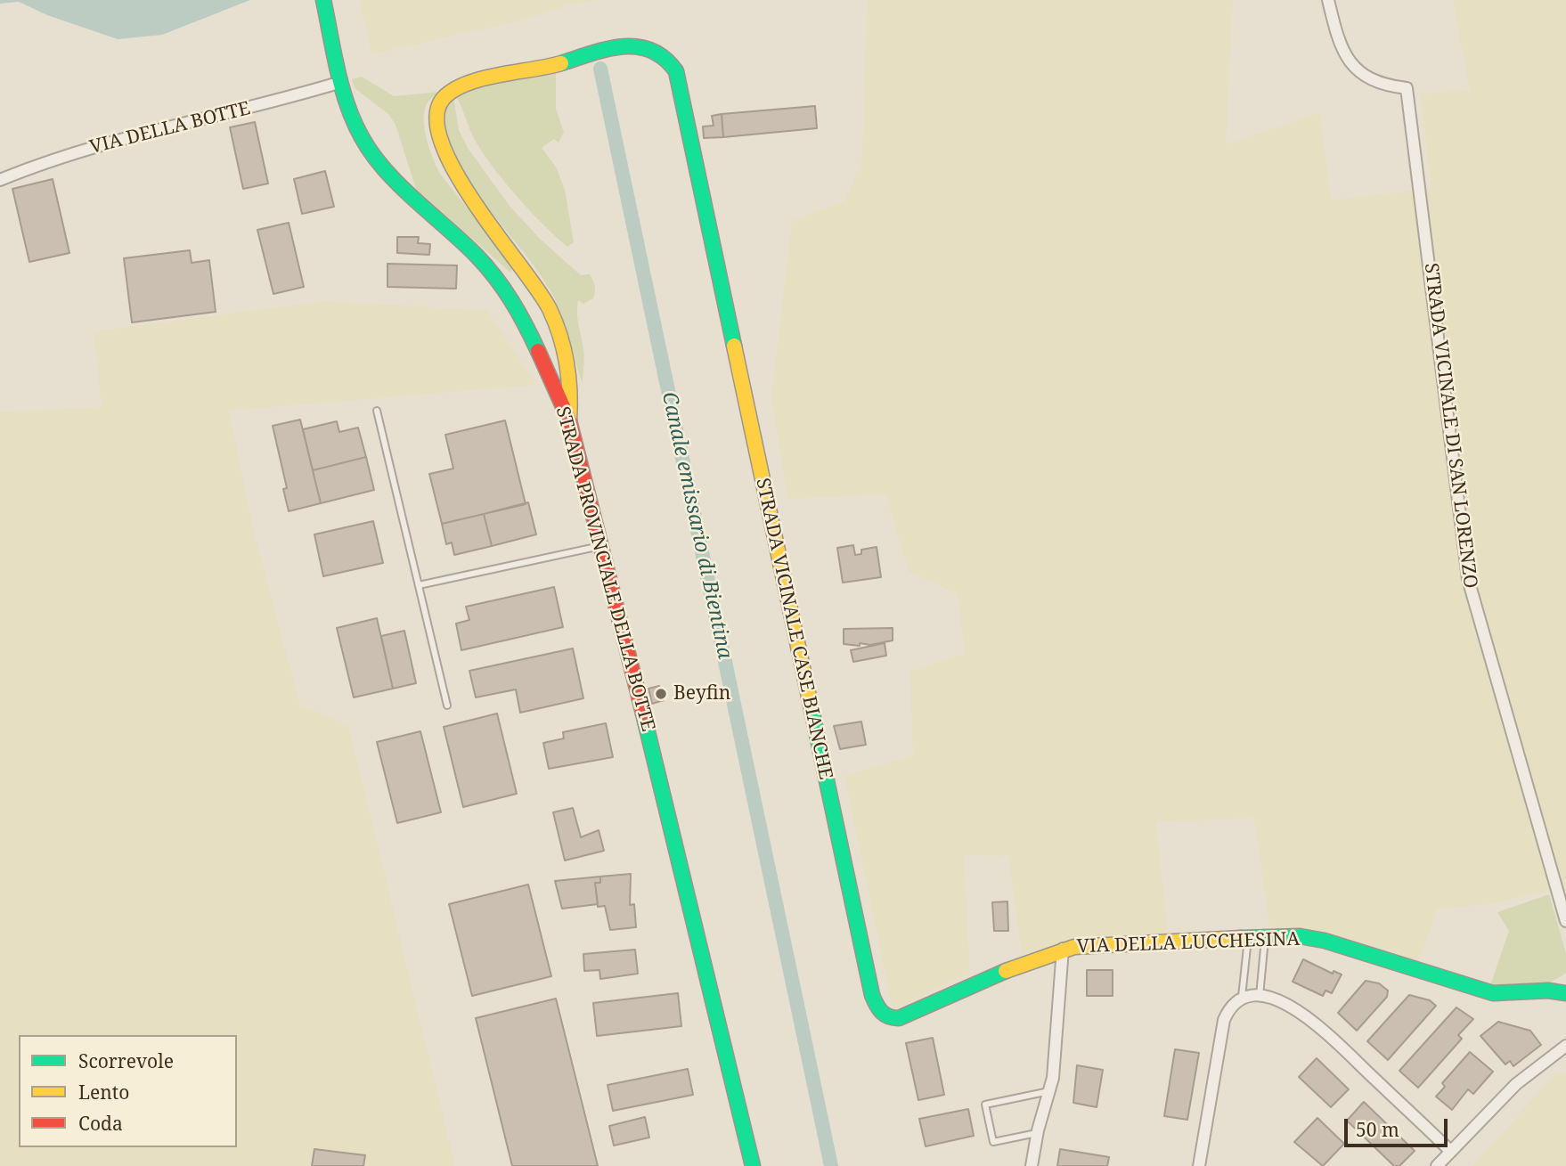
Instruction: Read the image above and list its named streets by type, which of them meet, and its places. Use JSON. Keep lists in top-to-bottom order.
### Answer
{
  "streets": {
    "street": [
      "VIA DELLA BOTTE",
      "STRADA VICINALE DI SAN LORENZO",
      "STRADA PROVINCIALE DELLA BOTTE",
      "STRADA VICINALE CASE BIANCHE",
      "VIA DELLA LUCCHESINA"
    ]
  },
  "crossings": [
    ["VIA DELLA BOTTE", "STRADA PROVINCIALE DELLA BOTTE"],
    ["STRADA PROVINCIALE DELLA BOTTE", "STRADA VICINALE CASE BIANCHE"],
    ["STRADA VICINALE CASE BIANCHE", "VIA DELLA LUCCHESINA"]
  ],
  "water": ["Canale emissario di Bientina"],
  "places": ["Beyfin"],
  "legend": ["Scorrevole", "Lento", "Coda"],
  "scale_bar": "50 m"
}
